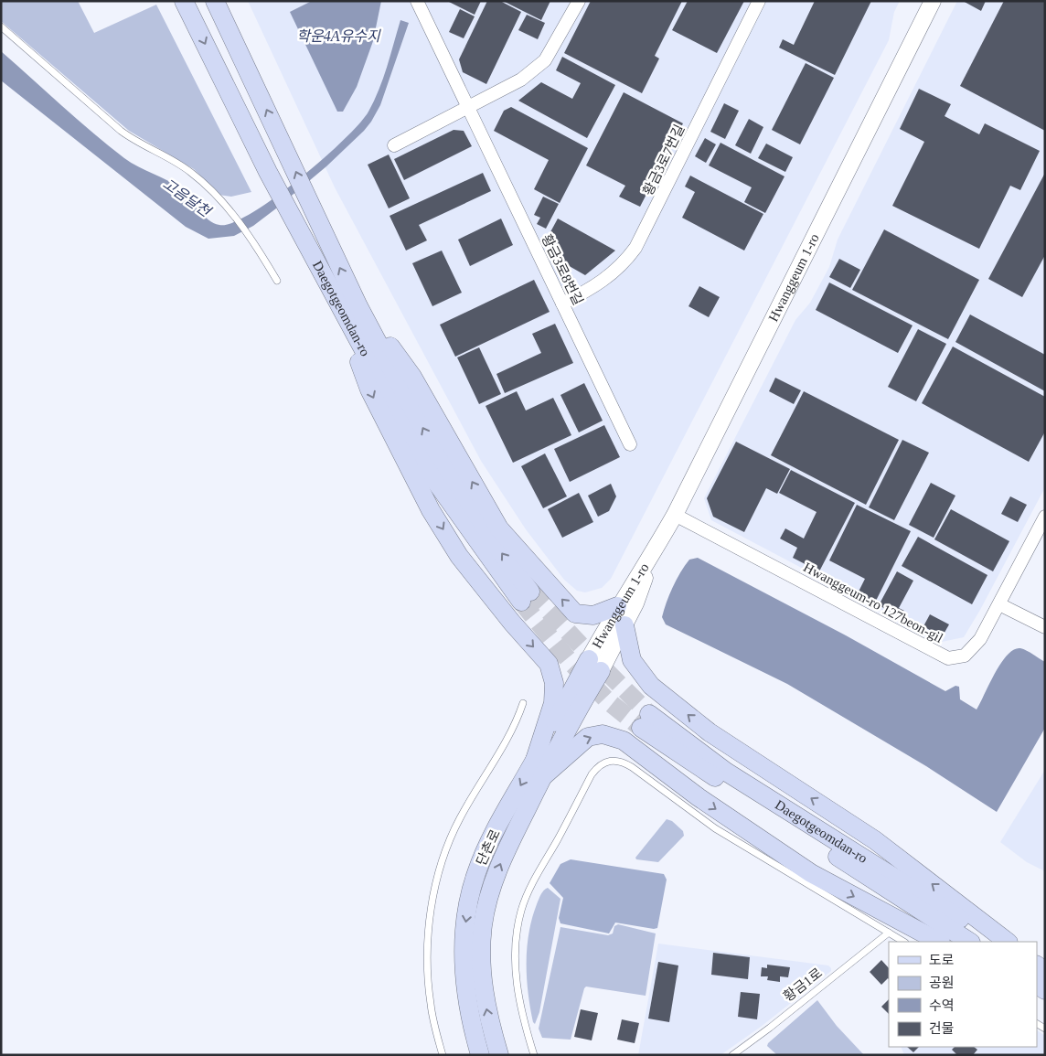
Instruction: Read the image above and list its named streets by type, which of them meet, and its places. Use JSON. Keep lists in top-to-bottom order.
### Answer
{
  "streets": {
    "main road": ["Daegotgeomdan-ro", "단촌로"],
    "street": [
      "황금3로7번길",
      "황금3로8번길",
      "Hwanggeum 1-ro",
      "Hwanggeum-ro 127beon-gil"
    ],
    "lane": ["황금1로"]
  },
  "crossings": [
    ["황금3로7번길", "황금3로8번길"],
    ["Hwanggeum 1-ro", "Hwanggeum-ro 127beon-gil"],
    ["Hwanggeum 1-ro", "단촌로"]
  ],
  "water": ["학운4A유수지", "고음달천"],
  "legend": [
    "도로",
    "공원",
    "수역",
    "건물"
  ]
}
